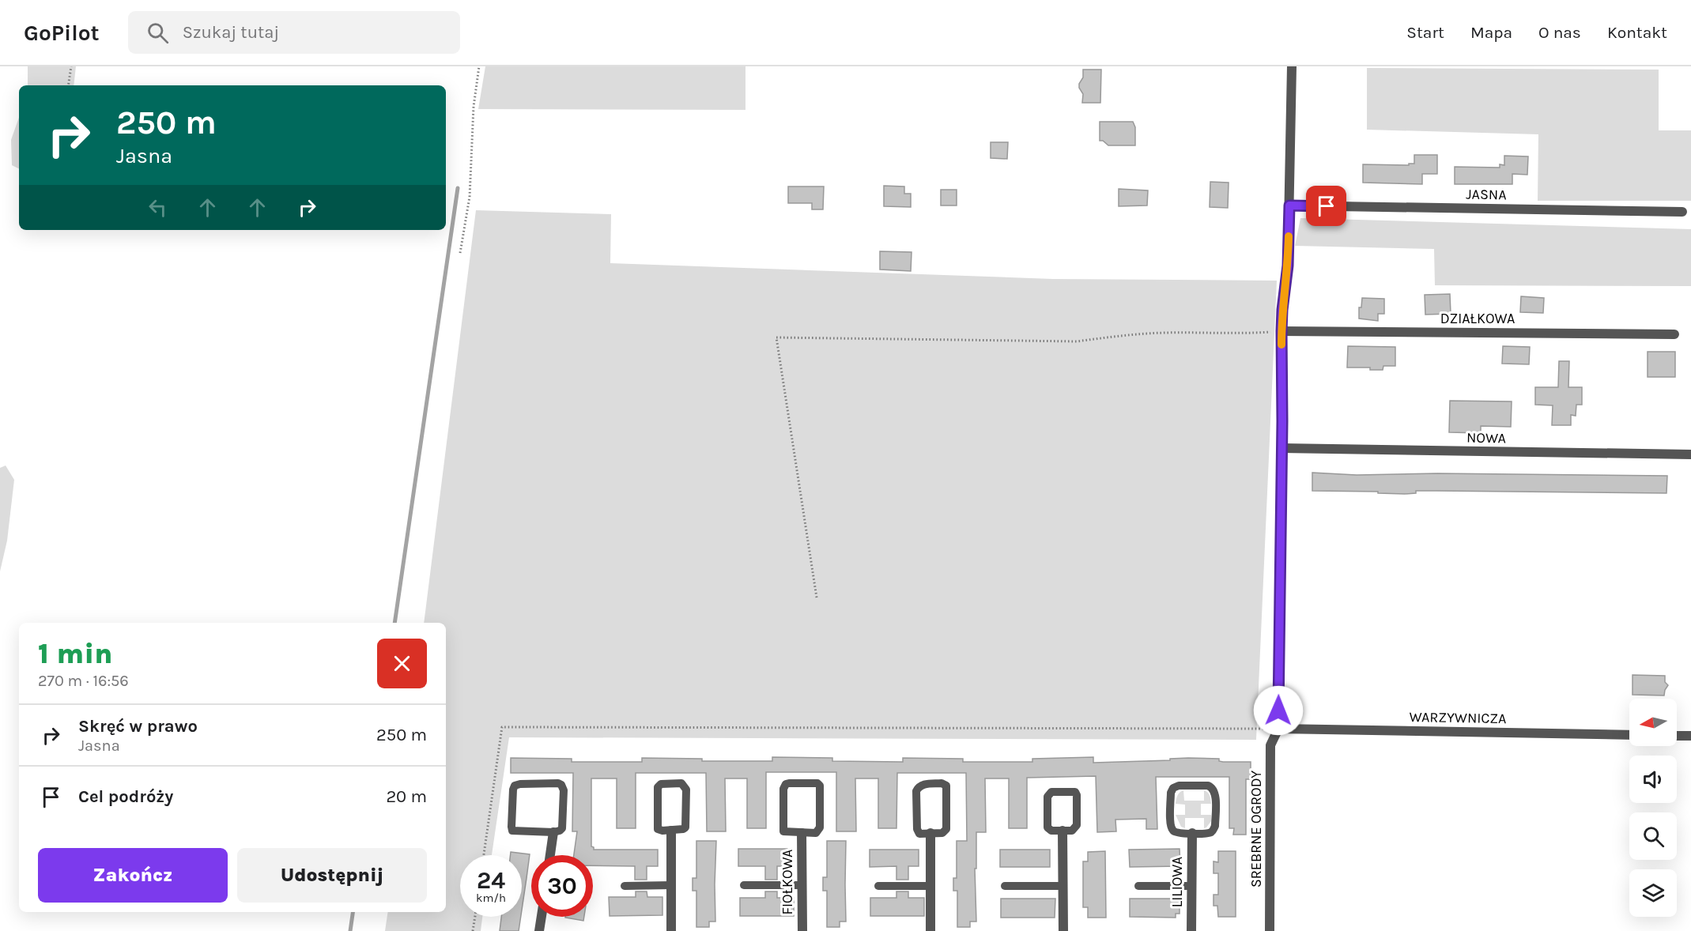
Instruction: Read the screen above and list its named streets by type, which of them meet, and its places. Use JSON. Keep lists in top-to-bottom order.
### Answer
{
  "streets": {
    "street": [
      "JASNA",
      "DZIAŁKOWA",
      "NOWA",
      "WARZYWNICZA",
      "SREBRNE OGRODY",
      "FIOŁKOWA",
      "LILIOWA"
    ]
  },
  "crossings": [
    ["WARZYWNICZA", "SREBRNE OGRODY"]
  ],
  "north": "left",
  "page": {
    "header": "GoPilot",
    "search": "Szukaj tutaj",
    "nav": [
      "Start",
      "Mapa",
      "O nas",
      "Kontakt"
    ],
    "turn": ["250 m", "Jasna"],
    "heading": ["1 min", "270 m · 16:56"],
    "list": [
      {
        "name": "Skręć w prawo",
        "note": "Jasna",
        "value": "250 m"
      },
      {
        "name": "Cel podróży",
        "value": "20 m"
      }
    ],
    "buttons": ["Zakończ", "Udostępnij"],
    "speed": "24 km/h",
    "limit": "30"
  }
}
